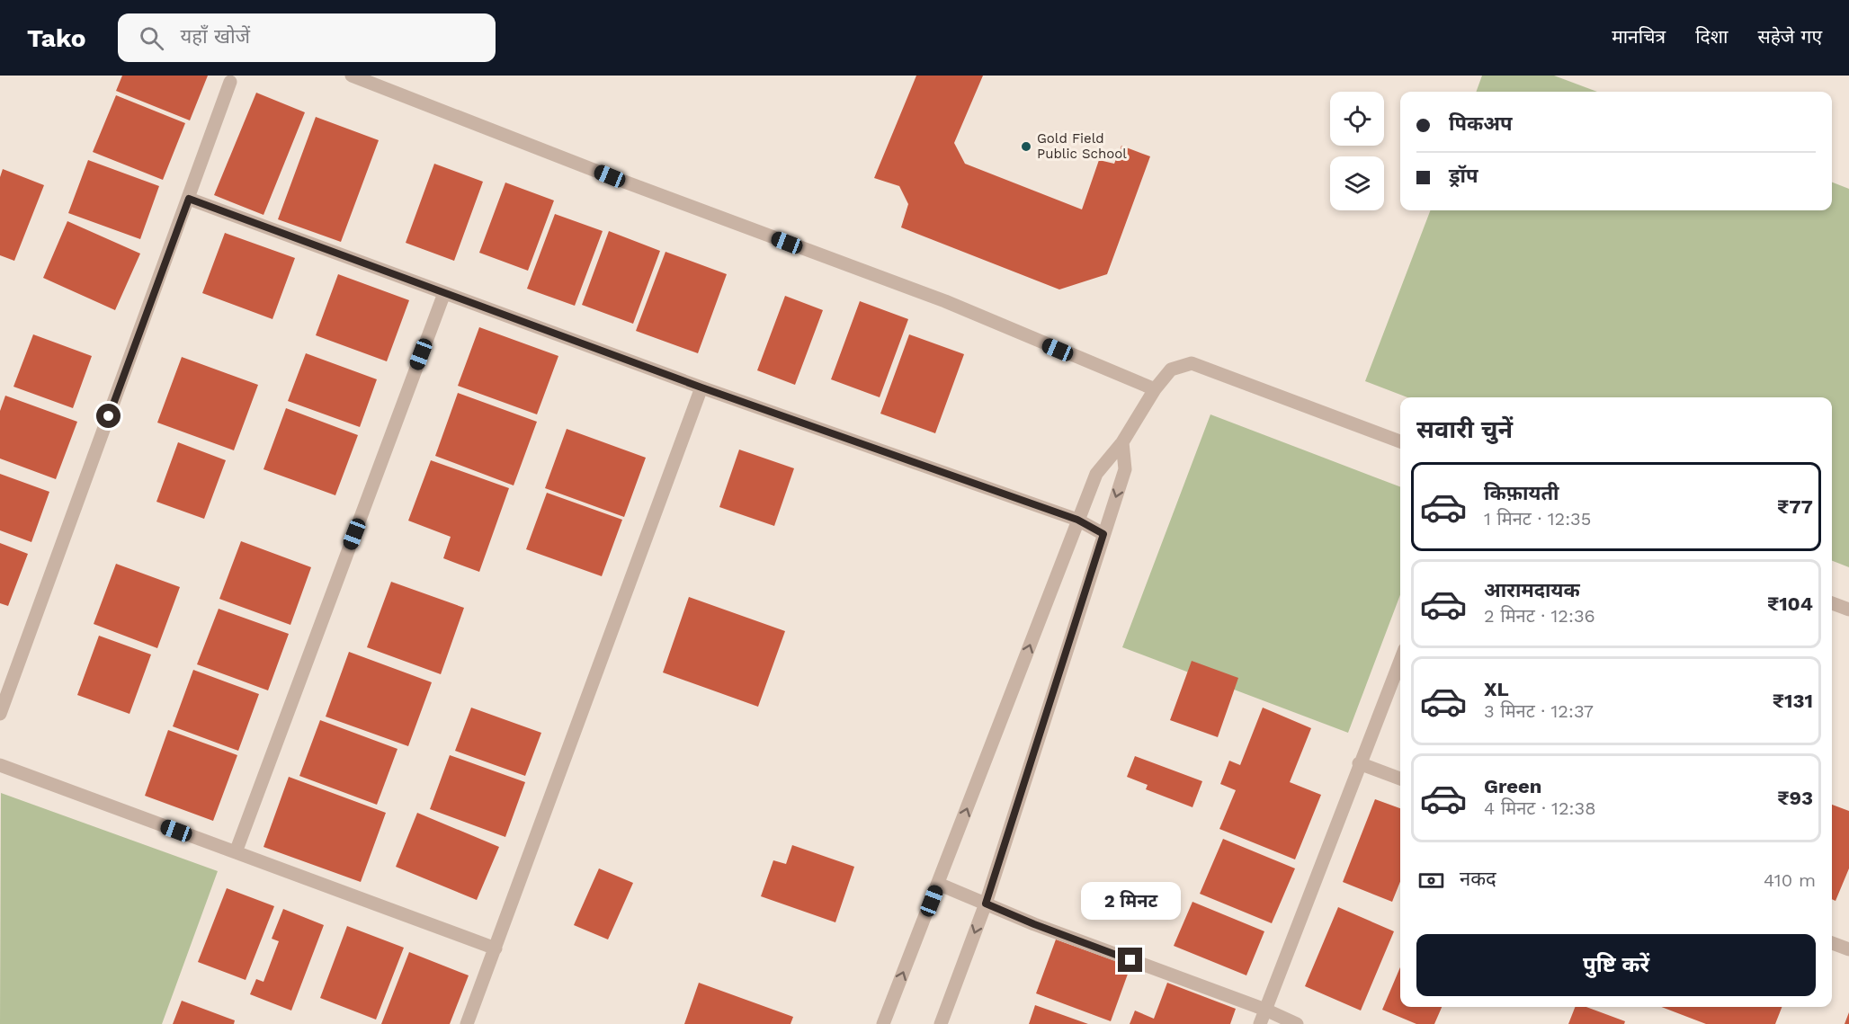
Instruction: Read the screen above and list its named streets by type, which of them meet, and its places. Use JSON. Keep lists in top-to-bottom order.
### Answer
{
  "places": ["Gold Field Public School"],
  "page": {
    "header": "Tako",
    "search": "यहाँ खोजें",
    "nav": ["मानचित्र", "दिशा", "सहेजे गए"],
    "banner": ["पिकअप", "ड्रॉप"],
    "heading": "सवारी चुनें",
    "list": [
      {
        "name": "किफ़ायती",
        "note": "1 मिनट · 12:35",
        "value": "₹77"
      },
      {
        "name": "आरामदायक",
        "note": "2 मिनट · 12:36",
        "value": "₹104"
      },
      {
        "name": "XL",
        "note": "3 मिनट · 12:37",
        "value": "₹131"
      },
      {
        "name": "Green",
        "note": "4 मिनट · 12:38",
        "value": "₹93"
      }
    ],
    "pay": ["नकद", "410 m"],
    "bubble": "2 मिनट",
    "buttons": "पुष्टि करें"
  }
}
